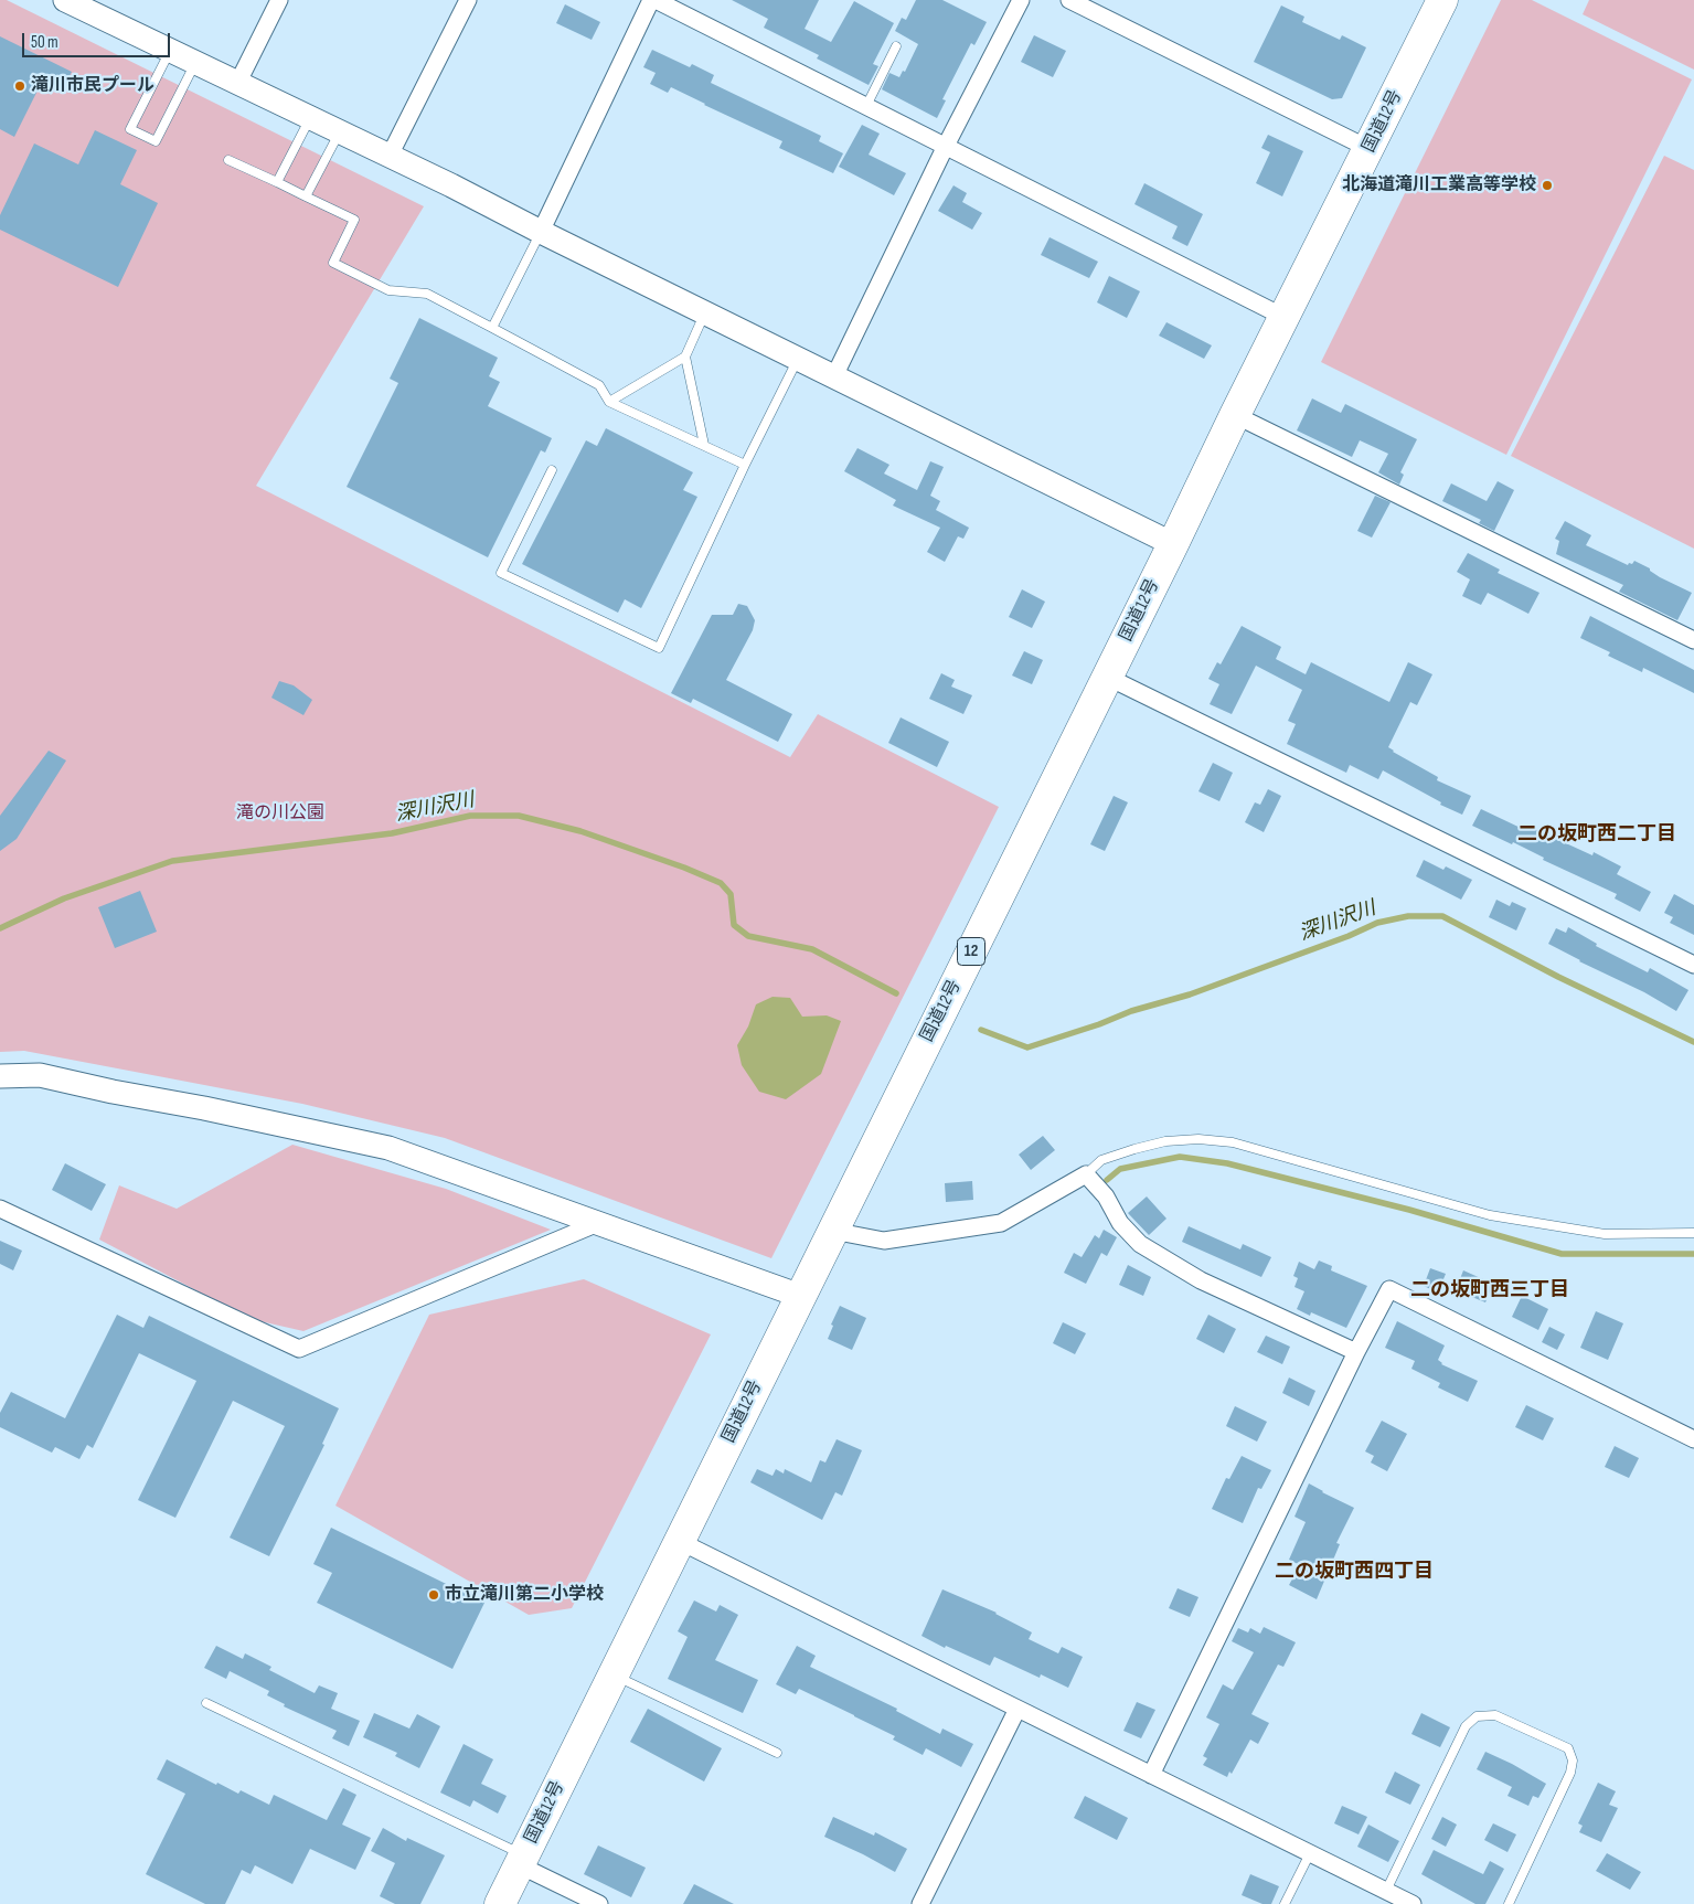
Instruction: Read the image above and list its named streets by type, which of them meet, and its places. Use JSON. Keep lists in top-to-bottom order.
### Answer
{
  "streets": {
    "highway": ["国道12号", "12"]
  },
  "districts": ["二の坂町西二丁目", "二の坂町西三丁目", "二の坂町西四丁目"],
  "water": ["深川沢川"],
  "parks": ["滝の川公園"],
  "places": ["滝川市民プール", "北海道滝川工業高等学校", "市立滝川第二小学校"],
  "scale_bar": "50 m"
}
